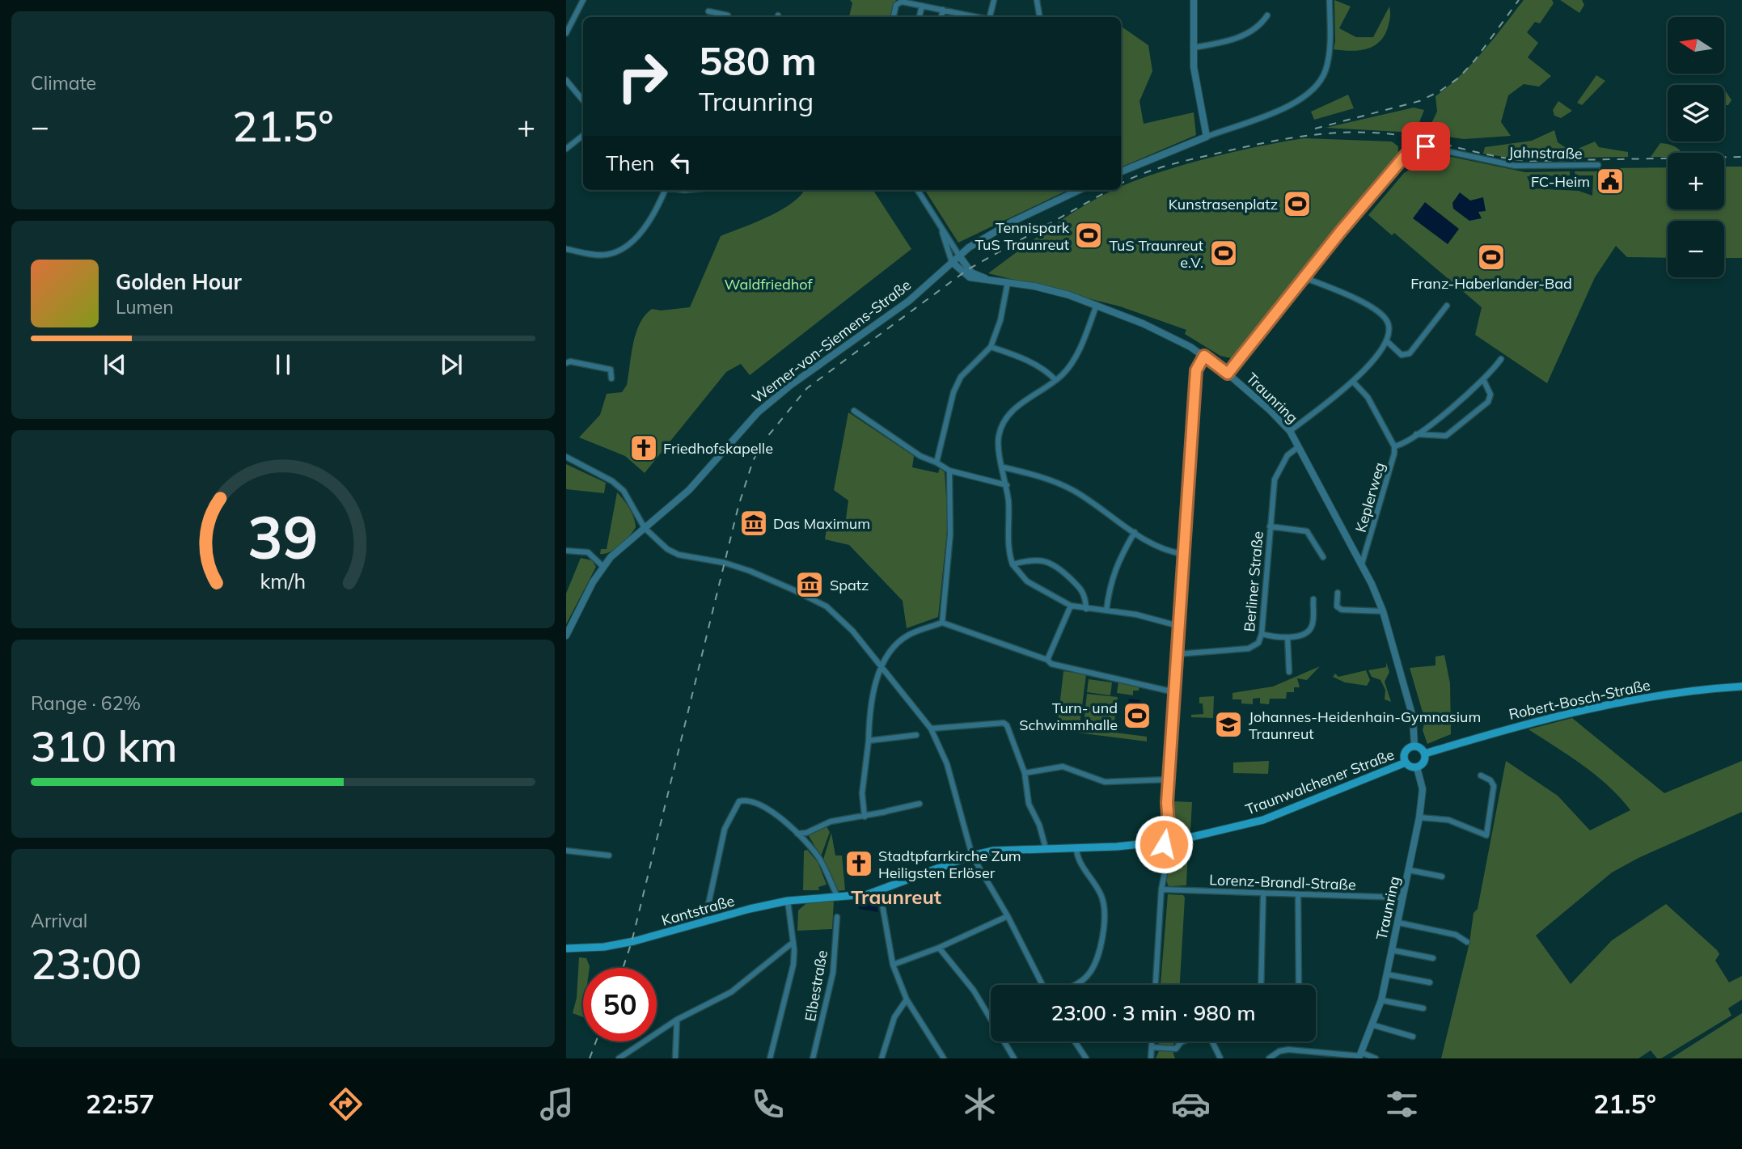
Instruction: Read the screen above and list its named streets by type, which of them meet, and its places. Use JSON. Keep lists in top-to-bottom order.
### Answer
{
  "streets": {
    "main road": ["Robert-Bosch-Straße", "Traunwalchener Straße", "Kantstraße"],
    "street": [
      "Jahnstraße",
      "Werner-von-Siemens-Straße",
      "Traunring",
      "Keplerweg",
      "Berliner Straße",
      "Lorenz-Brandl-Straße",
      "Elbestraße"
    ]
  },
  "crossings": [
    ["Jahnstraße", "Traunring"],
    ["Werner-von-Siemens-Straße", "Traunring"],
    ["Traunring", "Keplerweg"],
    ["Traunring", "Berliner Straße"],
    ["Traunring", "Robert-Bosch-Straße"],
    ["Traunring", "Traunwalchener Straße"],
    ["Traunring", "Lorenz-Brandl-Straße"],
    ["Robert-Bosch-Straße", "Traunwalchener Straße"]
  ],
  "districts": ["Traunreut"],
  "parks": ["Waldfriedhof"],
  "places": {
    "public building": ["FC-Heim"],
    "sports": [
      "Kunstrasenplatz",
      "Tennispark TuS Traunreut",
      "TuS Traunreut e.V.",
      "Franz-Haberlander-Bad",
      "Turn- und Schwimmhalle"
    ],
    "church": ["Friedhofskapelle", "Stadtpfarrkirche Zum Heiligsten Erlöser"],
    "museum": ["Das Maximum", "Spatz"],
    "school or university": ["Johannes-Heidenhain-Gymnasium Traunreut"]
  },
  "north": "left",
  "page": {
    "tile": [
      "Climate",
      ["Range · 62%", "310 km"],
      ["Arrival", "23:00"]
    ],
    "map_buttons": ["+", "−"],
    "turn": ["580 m", "Traunring"],
    "heat": ["−", "21.5°", "+"],
    "then": "Then",
    "song": ["Golden Hour", "Lumen"],
    "limit": "50",
    "trip": "23:00 · 3 min · 980 m",
    "tabs": ["22:57", "21.5°"],
    "gauge": ["39", "km/h"]
  }
}
